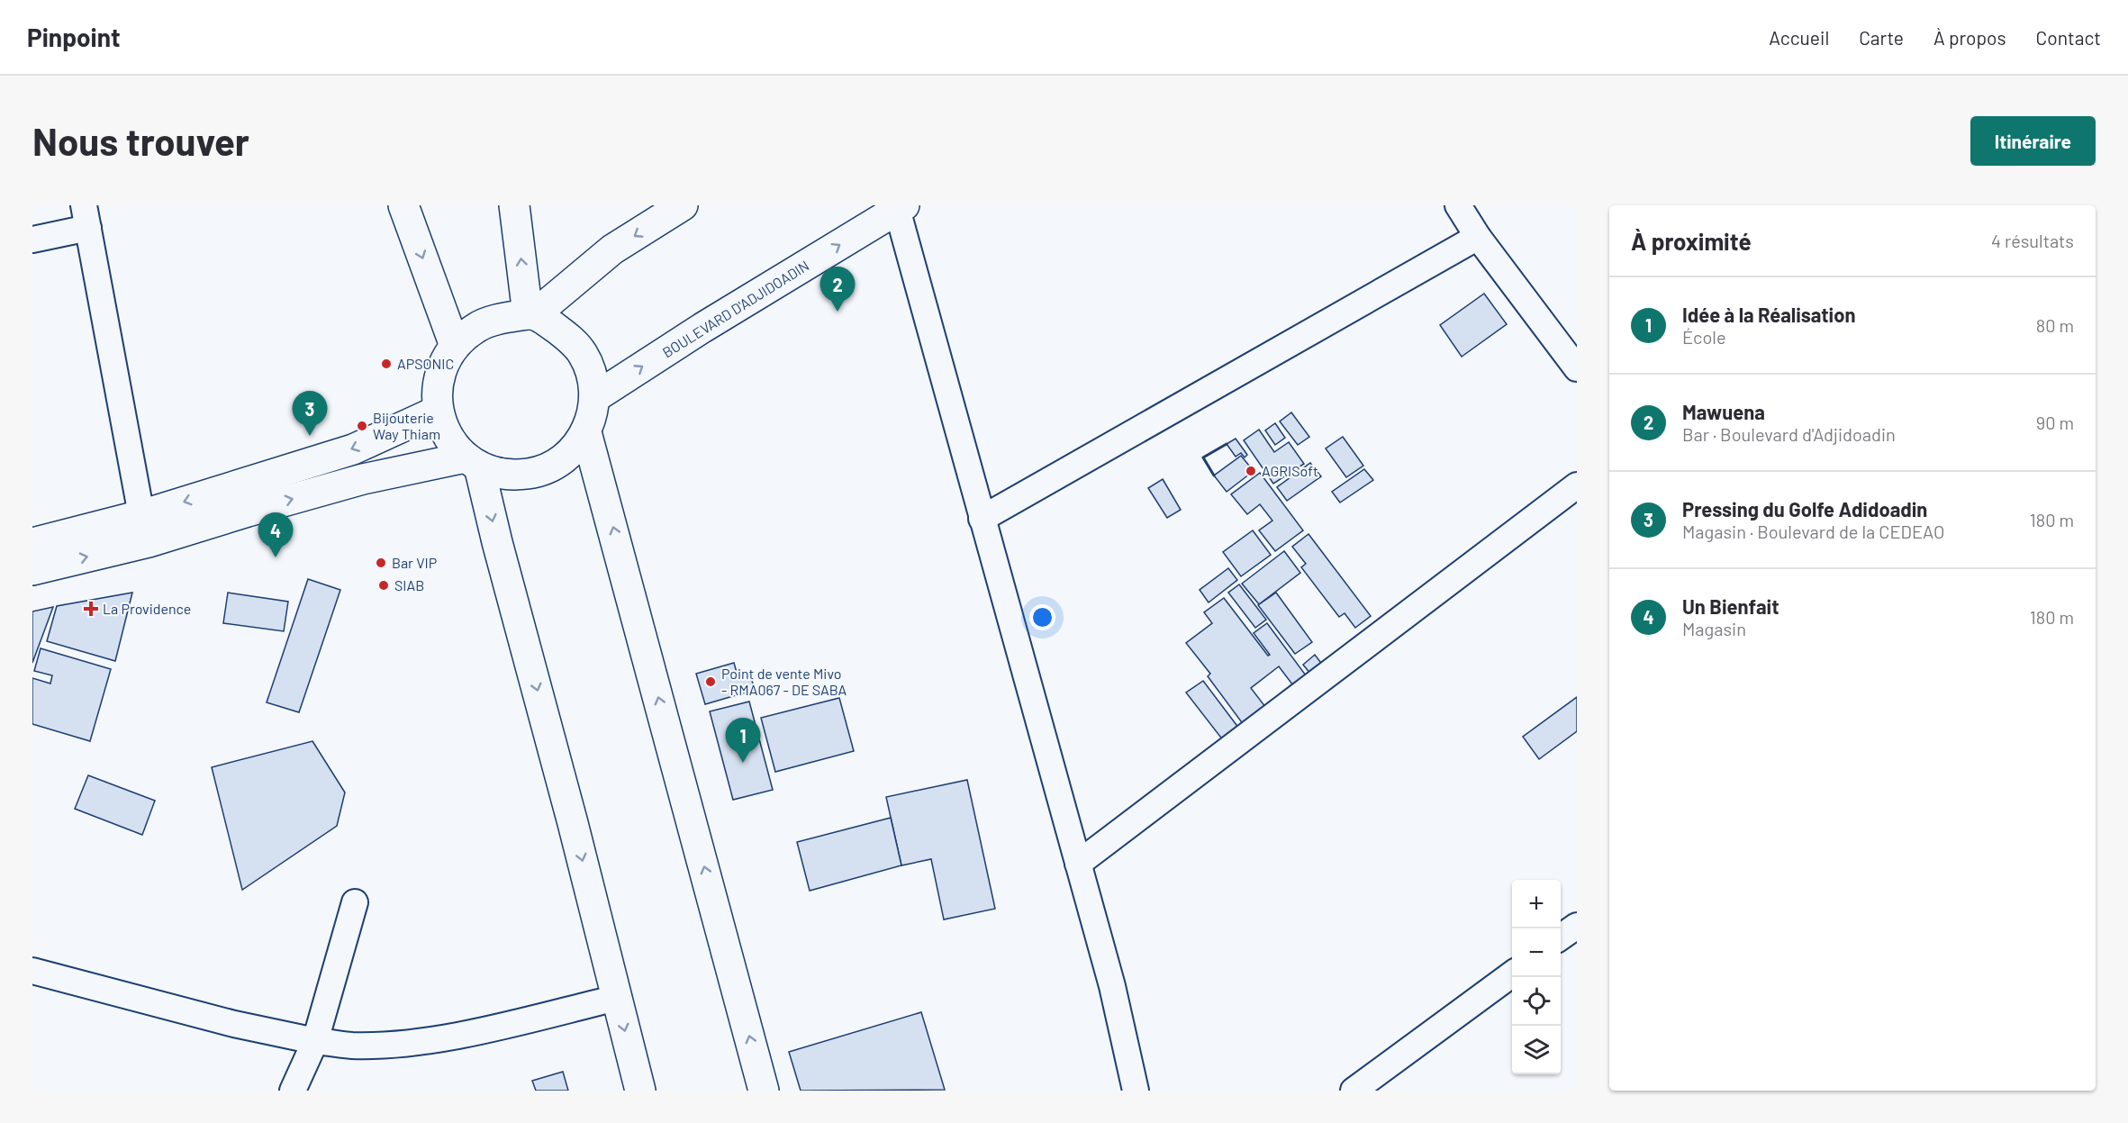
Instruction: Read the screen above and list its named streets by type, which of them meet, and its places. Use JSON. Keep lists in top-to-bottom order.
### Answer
{
  "streets": {
    "main road": ["BOULEVARD D'ADJIDOADIN"]
  },
  "places": {
    "other": [
      "APSONIC",
      "Bijouterie Way Thiam",
      "AGRISoft",
      "Bar VIP",
      "SIAB",
      "Point de vente Mivo - RMA067 - DE SABA"
    ],
    "health": ["La Providence"]
  },
  "page": {
    "header": "Pinpoint",
    "nav": [
      "Accueil",
      "Carte",
      "À propos",
      "Contact"
    ],
    "buttons": "Itinéraire",
    "title": "Nous trouver",
    "heading": ["À proximité", "4 résultats"],
    "pins": [
      "2",
      "3",
      "4",
      "1"
    ],
    "list": [
      {
        "mark": "1",
        "name": "Idée à la Réalisation",
        "note": "École",
        "value": "80 m"
      },
      {
        "mark": "2",
        "name": "Mawuena",
        "note": "Bar · Boulevard d'Adjidoadin",
        "value": "90 m"
      },
      {
        "mark": "3",
        "name": "Pressing du Golfe Adidoadin",
        "note": "Magasin · Boulevard de la CEDEAO",
        "value": "180 m"
      },
      {
        "mark": "4",
        "name": "Un Bienfait",
        "note": "Magasin",
        "value": "180 m"
      }
    ],
    "map_buttons": ["+", "−"]
  }
}
